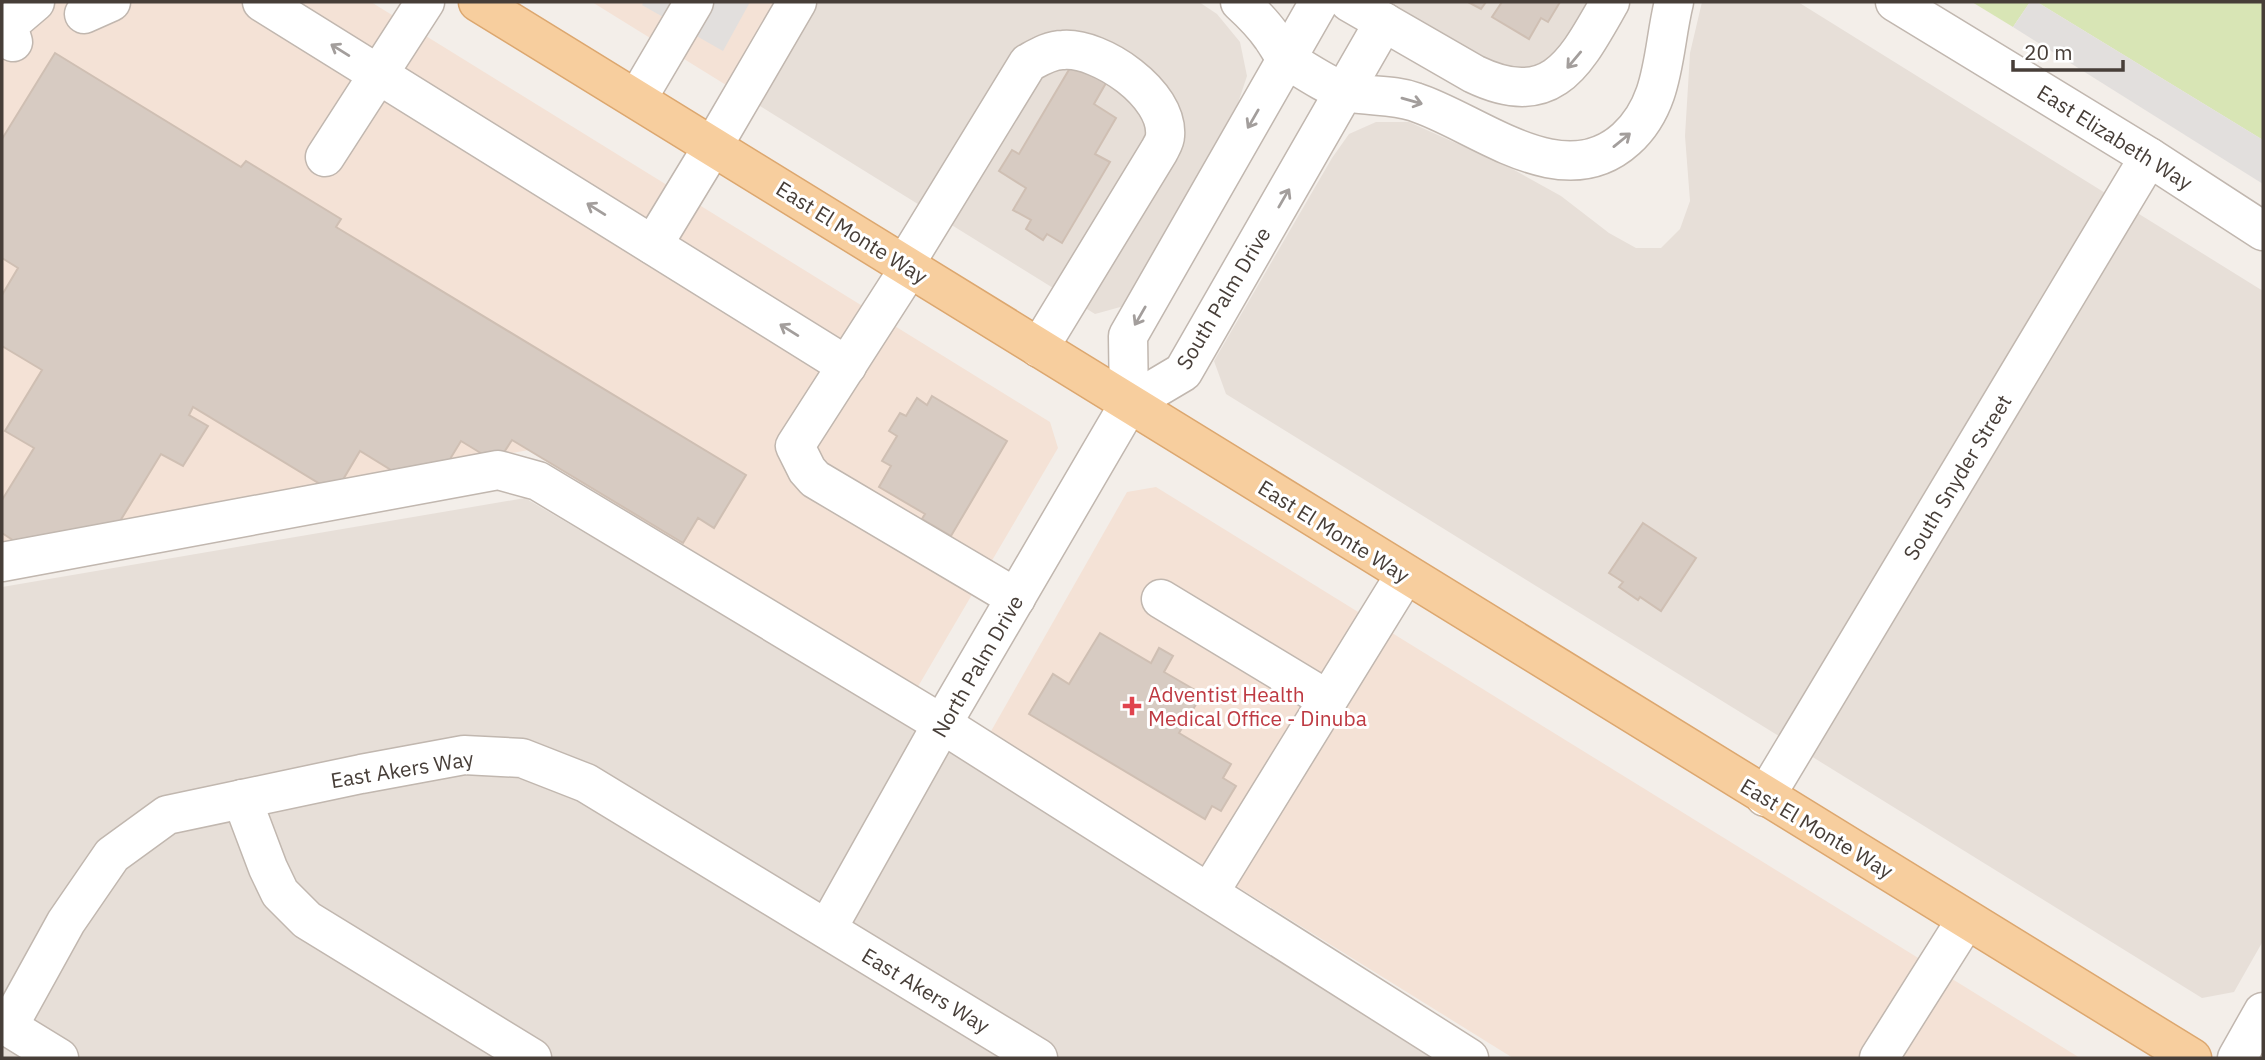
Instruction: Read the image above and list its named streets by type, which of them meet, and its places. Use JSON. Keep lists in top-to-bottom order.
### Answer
{
  "streets": {
    "main road": ["East El Monte Way"],
    "street": [
      "East Elizabeth Way",
      "South Palm Drive",
      "South Snyder Street",
      "North Palm Drive",
      "East Akers Way"
    ]
  },
  "crossings": [
    ["East Elizabeth Way", "South Snyder Street"],
    ["East El Monte Way", "South Palm Drive"],
    ["East El Monte Way", "South Snyder Street"],
    ["East El Monte Way", "North Palm Drive"],
    ["South Palm Drive", "North Palm Drive"],
    ["North Palm Drive", "East Akers Way"]
  ],
  "places": {
    "health": ["Adventist Health Medical Office - Dinuba"]
  },
  "scale_bar": "20 m"
}
